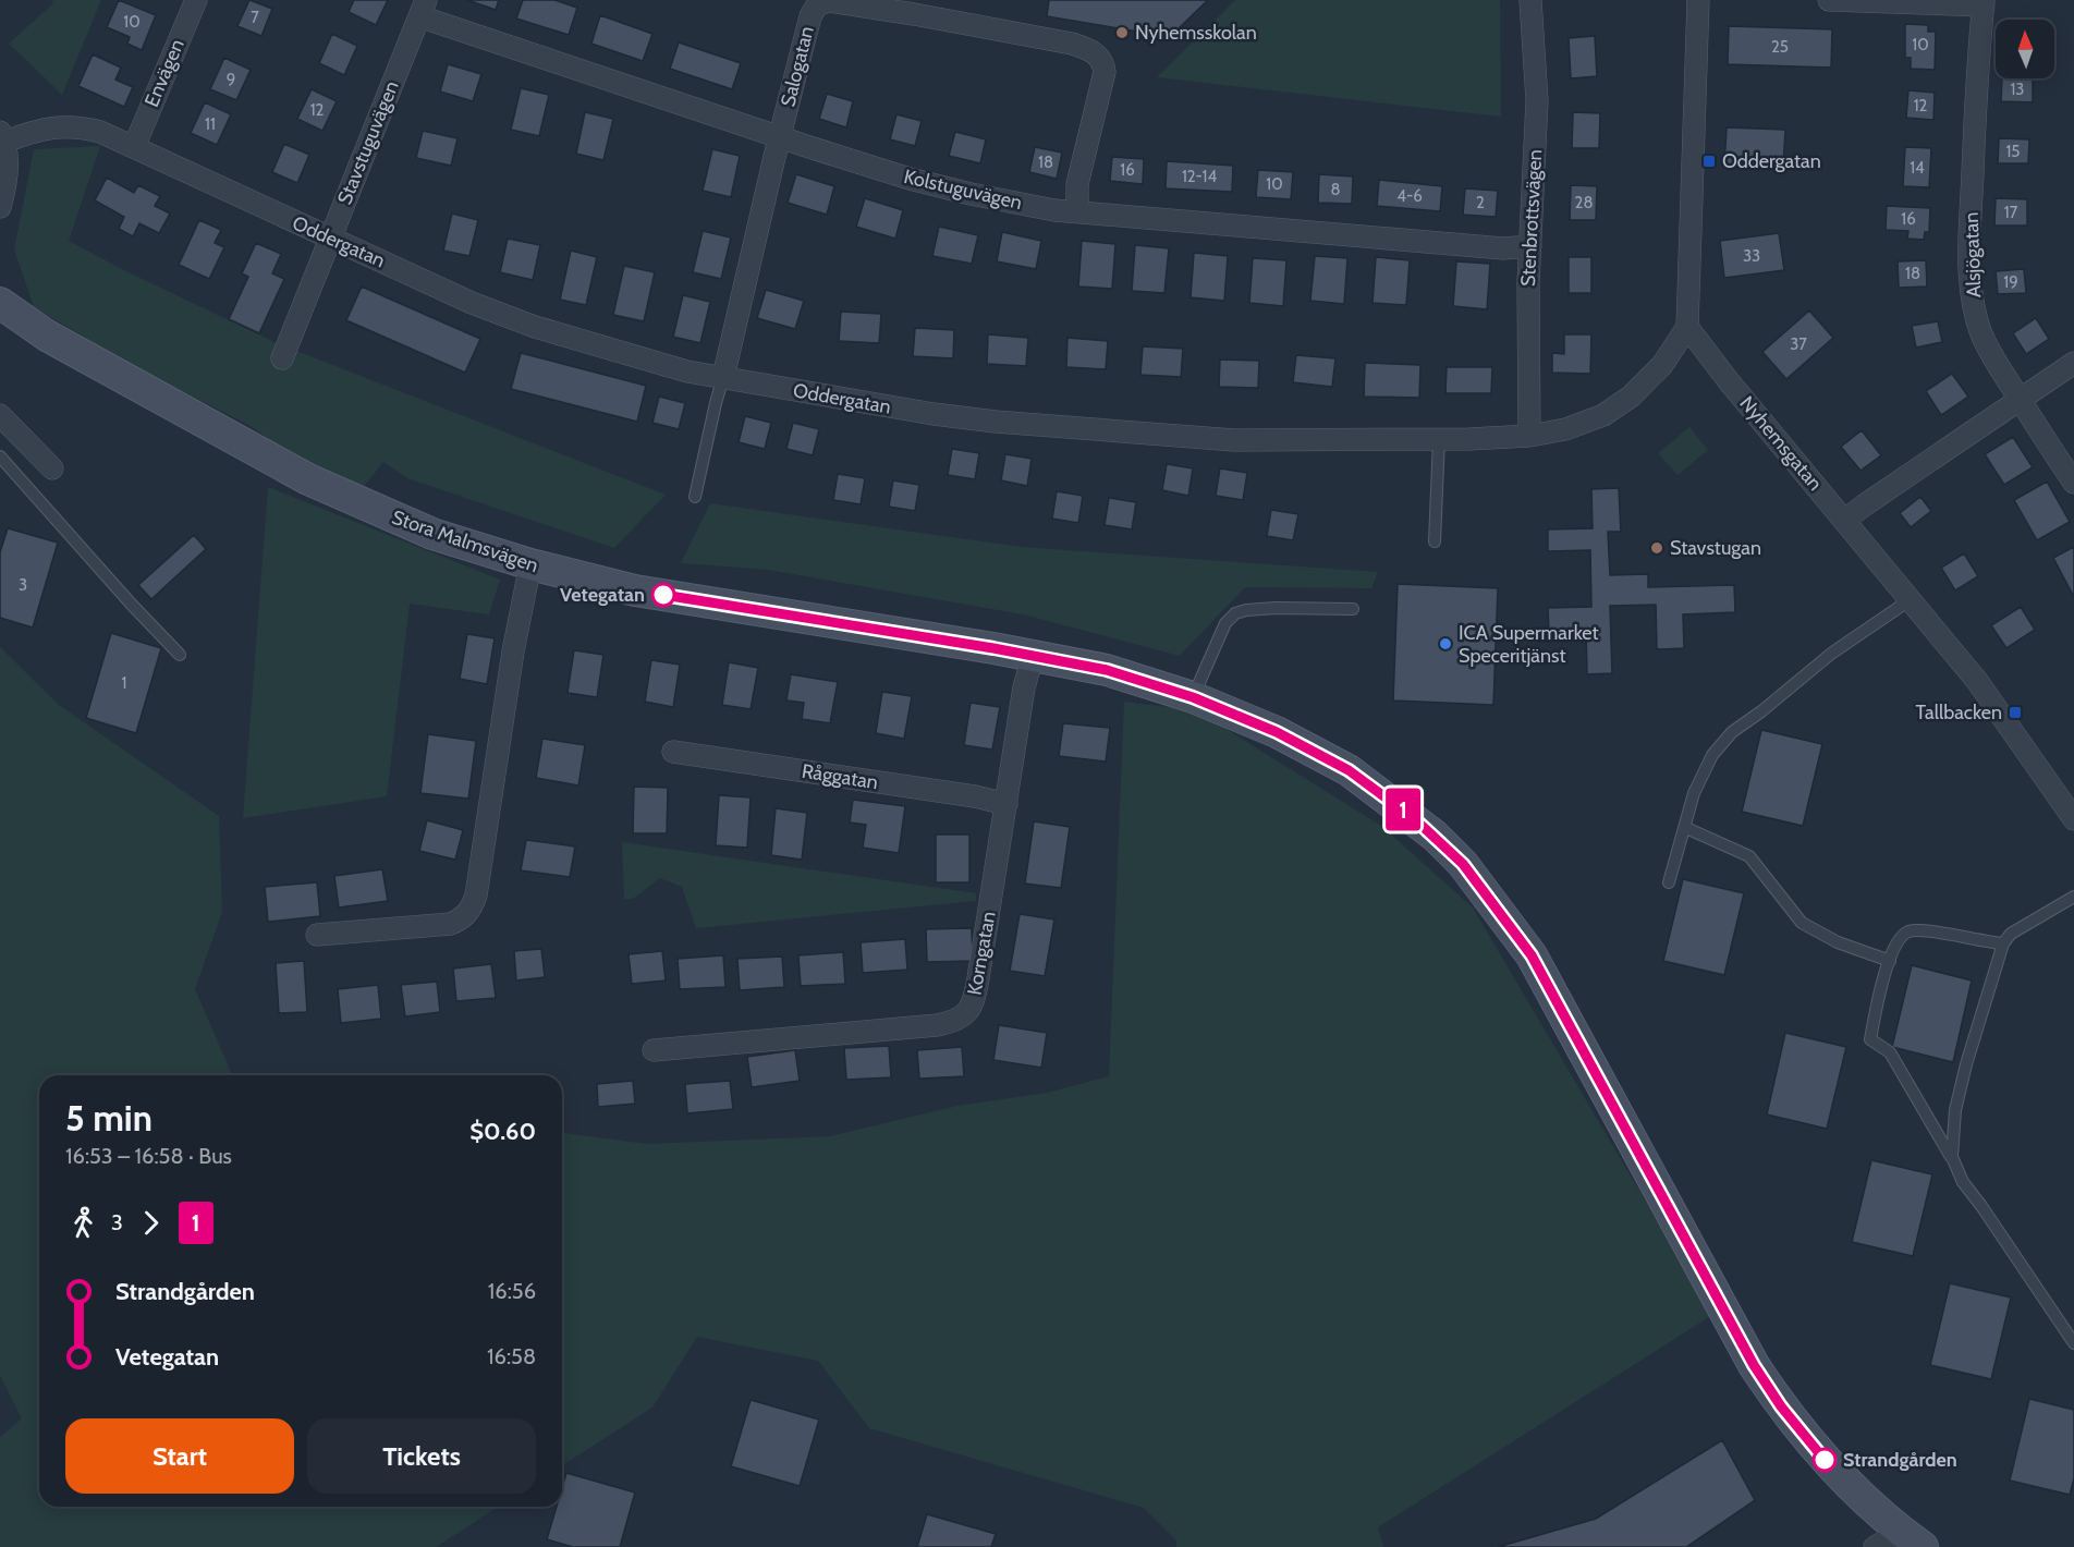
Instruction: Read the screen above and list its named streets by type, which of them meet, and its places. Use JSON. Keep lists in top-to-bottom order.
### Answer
{
  "streets": {
    "street": [
      "Salogatan",
      "Envägen",
      "Stavstuguvägen",
      "Kolstuguvägen",
      "Stenbrottsvägen",
      "Oddergatan",
      "Alsjögatan",
      "Nyhemsgatan",
      "Stora Malmsvägen",
      "Råggatan",
      "Korngatan"
    ]
  },
  "crossings": [
    ["Salogatan", "Kolstuguvägen"],
    ["Salogatan", "Oddergatan"],
    ["Envägen", "Oddergatan"],
    ["Stavstuguvägen", "Kolstuguvägen"],
    ["Stavstuguvägen", "Oddergatan"],
    ["Kolstuguvägen", "Stenbrottsvägen"],
    ["Stenbrottsvägen", "Oddergatan"],
    ["Oddergatan", "Nyhemsgatan"],
    ["Stora Malmsvägen", "Korngatan"],
    ["Råggatan", "Korngatan"]
  ],
  "places": {
    "other": [
      "Nyhemsskolan",
      "Stavstugan",
      "Vetegatan",
      "ICA Supermarket Speceritjänst",
      "Strandgården"
    ],
    "transit": ["Oddergatan", "Tallbacken"]
  },
  "lines": ["bus line 1"],
  "house_numbers": [
    "7",
    "10",
    "10",
    "25",
    "9",
    "13",
    "12",
    "12",
    "11",
    "15",
    "18",
    "14",
    "16",
    "12-14",
    "10",
    "8",
    "4-6",
    "2",
    "28",
    "17",
    "16",
    "33",
    "18",
    "19",
    "37",
    "3",
    "1"
  ],
  "north": "top",
  "page": {
    "on_map": "1",
    "heading": ["5 min", "16:53 – 16:58 · Bus", "$0.60"],
    "legs": ["3", "1"],
    "list": [
      {
        "name": "Strandgården",
        "value": "16:56"
      },
      {
        "name": "Vetegatan",
        "value": "16:58"
      }
    ],
    "buttons": ["Start", "Tickets"]
  }
}
